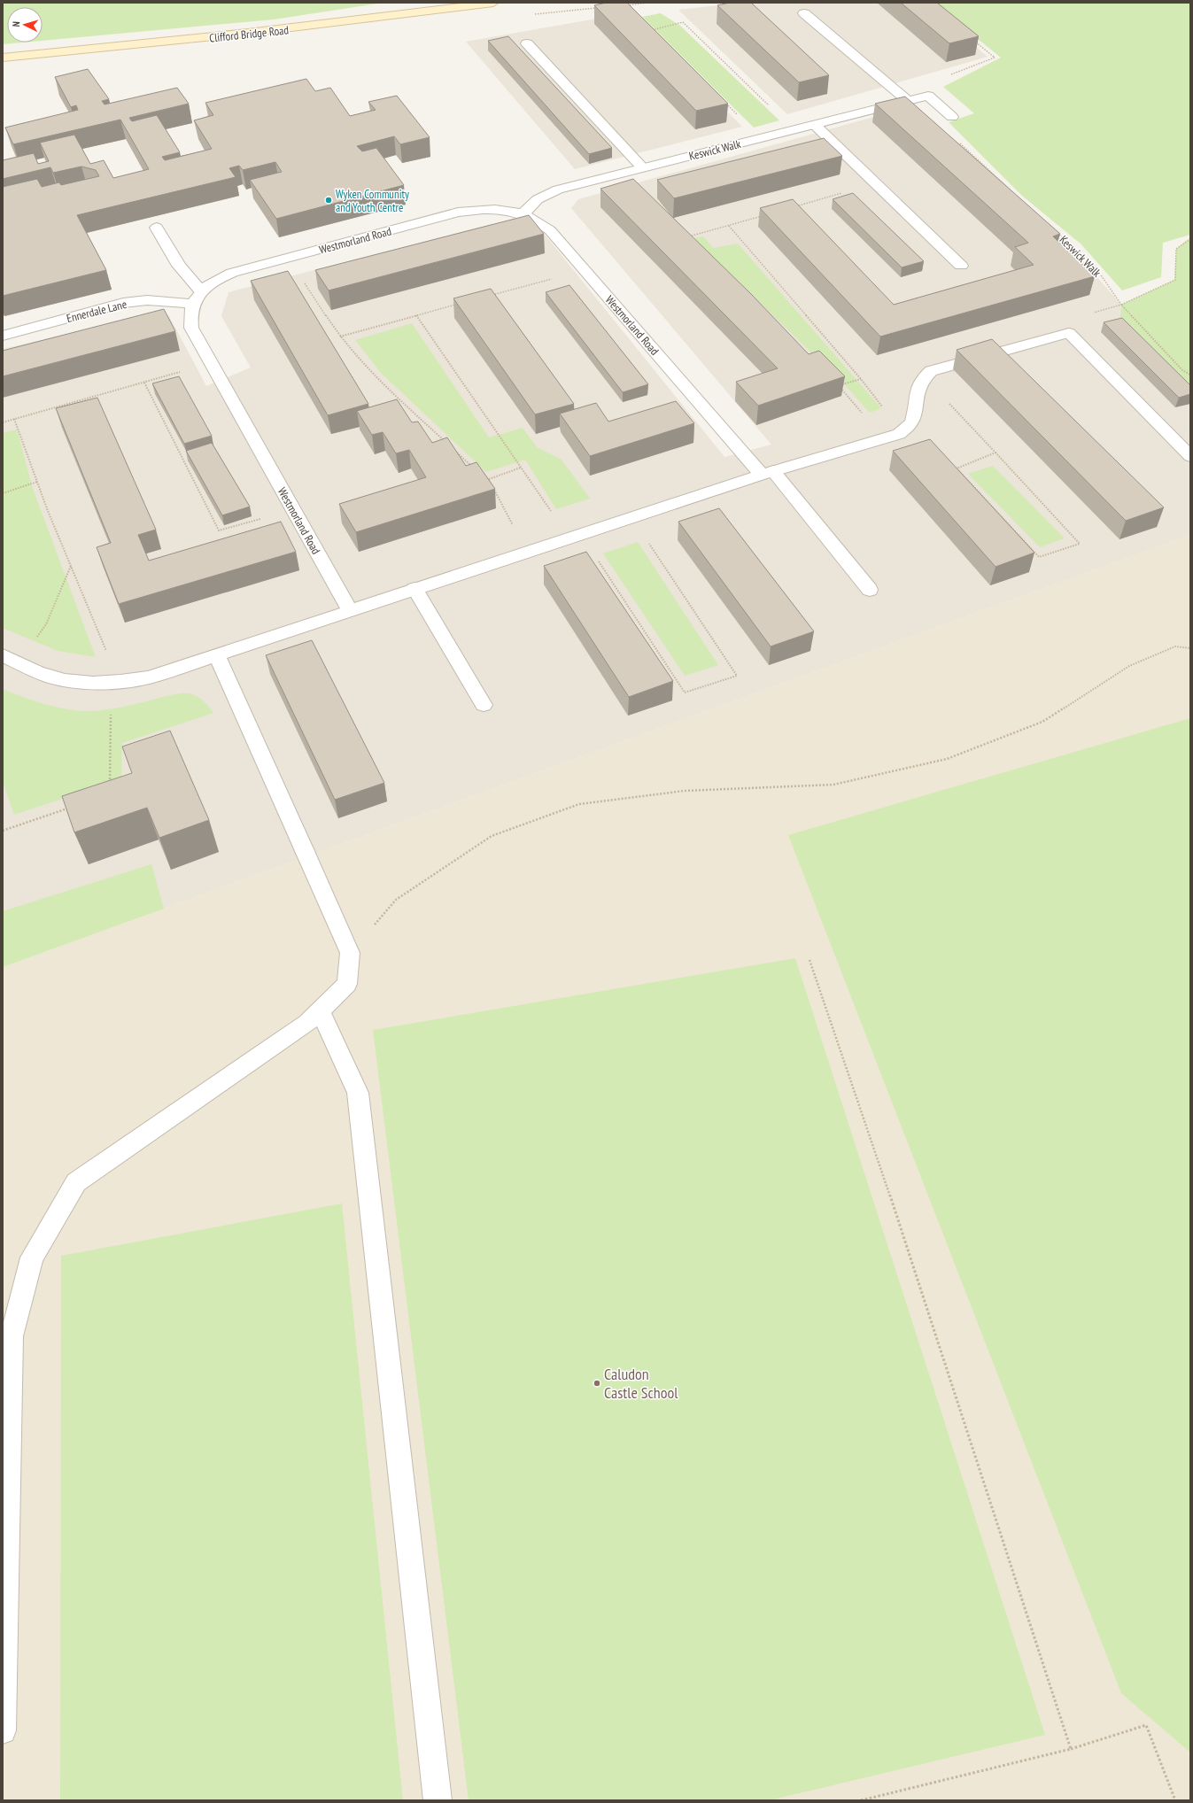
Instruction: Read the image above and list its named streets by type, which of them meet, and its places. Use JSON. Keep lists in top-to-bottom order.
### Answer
{
  "streets": {
    "main road": ["Clifford Bridge Road"],
    "street": ["Keswick Walk", "Westmorland Road", "Ennerdale Lane"]
  },
  "crossings": [
    ["Keswick Walk", "Westmorland Road"],
    ["Westmorland Road", "Ennerdale Lane"]
  ],
  "places": ["Wyken Community and Youth Centre", "Caludon Castle School"],
  "north": "left"
}
